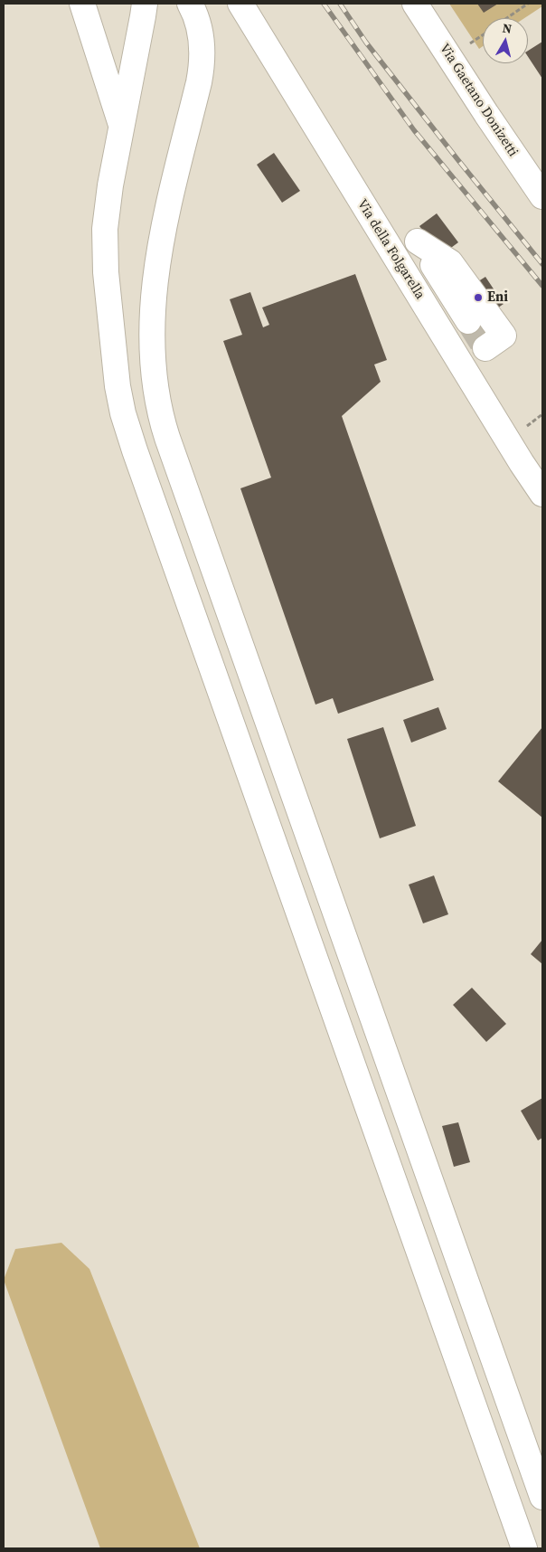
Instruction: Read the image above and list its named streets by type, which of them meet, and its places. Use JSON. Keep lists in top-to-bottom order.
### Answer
{
  "streets": {
    "street": ["Via Gaetano Donizetti", "Via della Folgarella"]
  },
  "places": ["Eni"],
  "north": "top"
}
